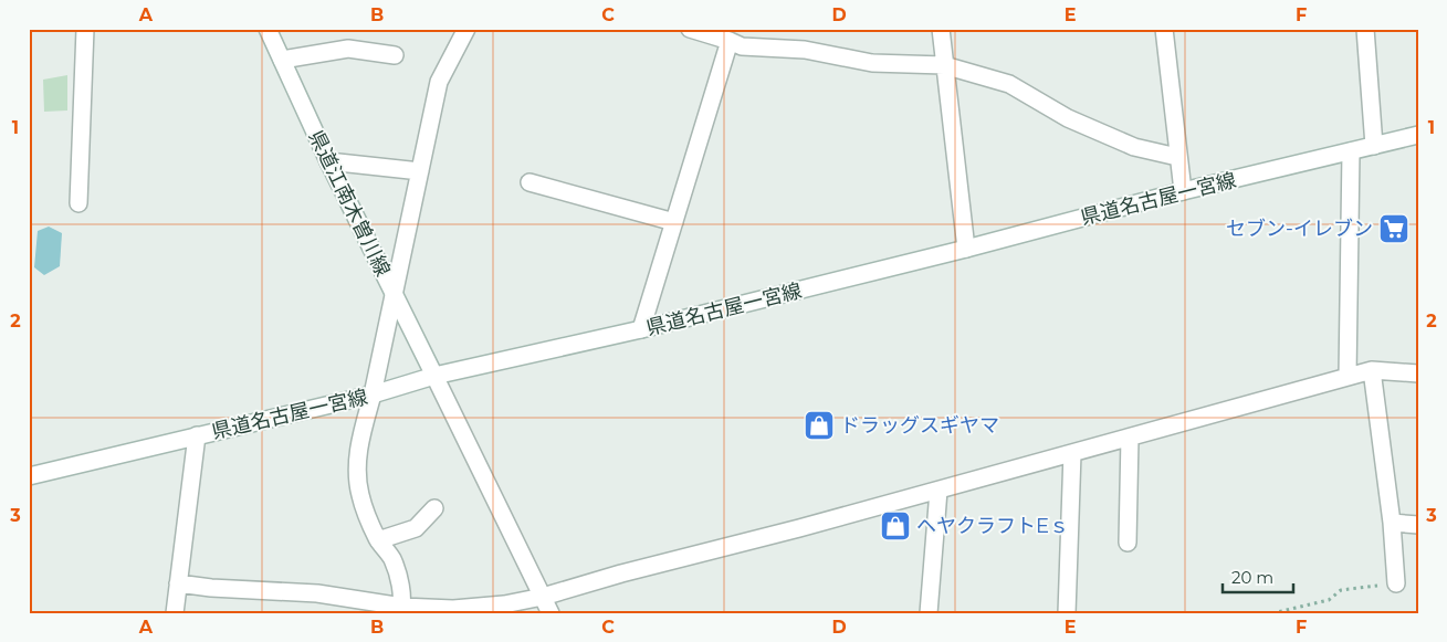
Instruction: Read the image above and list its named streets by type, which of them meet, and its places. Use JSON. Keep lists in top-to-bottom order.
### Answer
{
  "streets": {
    "street": ["県道名古屋一宮線", "県道江南木曽川線"]
  },
  "crossings": [
    ["県道名古屋一宮線", "県道江南木曽川線"]
  ],
  "places": {
    "supermarket": ["セブン-イレブン"],
    "shop": ["ドラッグスギヤマ", "ヘヤクラフトEｓ"]
  },
  "scale_bar": "20 m",
  "grid": {
    "columns": [
      "A",
      "B",
      "C",
      "D",
      "E",
      "F"
    ],
    "rows": ["1", "2", "3"]
  }
}
